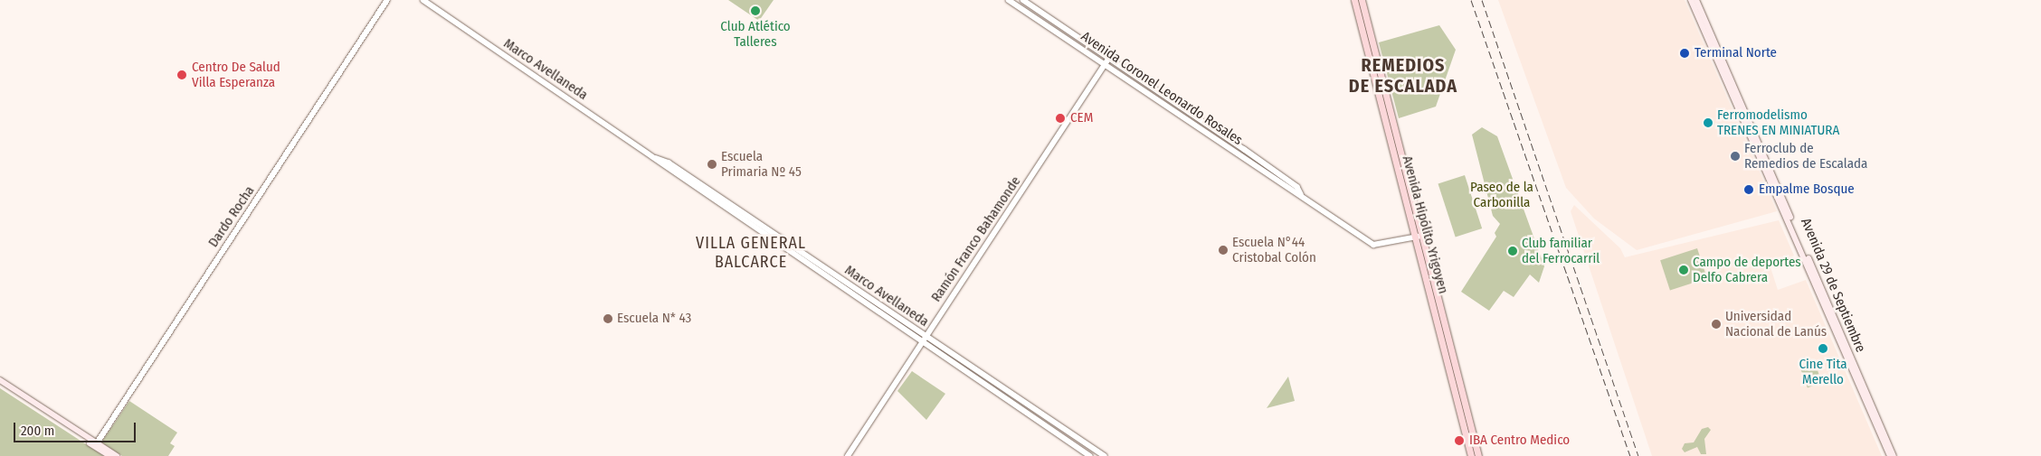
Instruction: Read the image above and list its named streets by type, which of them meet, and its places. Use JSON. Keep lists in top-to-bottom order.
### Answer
{
  "streets": {
    "main road": ["Avenida Hipólito Yrigoyen", "Avenida 29 de Septiembre"],
    "street": [
      "Marco Avellaneda",
      "Avenida Coronel Leonardo Rosales",
      "Dardo Rocha",
      "Ramón Franco Bahamonde"
    ]
  },
  "crossings": [
    ["Marco Avellaneda", "Ramón Franco Bahamonde"],
    ["Avenida Coronel Leonardo Rosales", "Avenida Hipólito Yrigoyen"],
    ["Avenida Coronel Leonardo Rosales", "Ramón Franco Bahamonde"]
  ],
  "districts": ["REMEDIOS DE ESCALADA", "VILLA GENERAL BALCARCE"],
  "parks": ["Paseo de la Carbonilla"],
  "places": [
    "Club Atlético Talleres",
    "Terminal Norte",
    "Centro De Salud Villa Esperanza",
    "CEM",
    "Ferromodelismo TRENES EN MINIATURA",
    "Ferroclub de Remedios de Escalada",
    "Escuela Primaria Nº 45",
    "Empalme Bosque",
    "Escuela N°44 Cristobal Colón",
    "Club familiar del Ferrocarril",
    "Campo de deportes Delfo Cabrera",
    "Escuela N* 43",
    "Universidad Nacional de Lanús",
    "Cine Tita Merello",
    "IBA Centro Medico"
  ],
  "scale_bar": "200 m"
}
